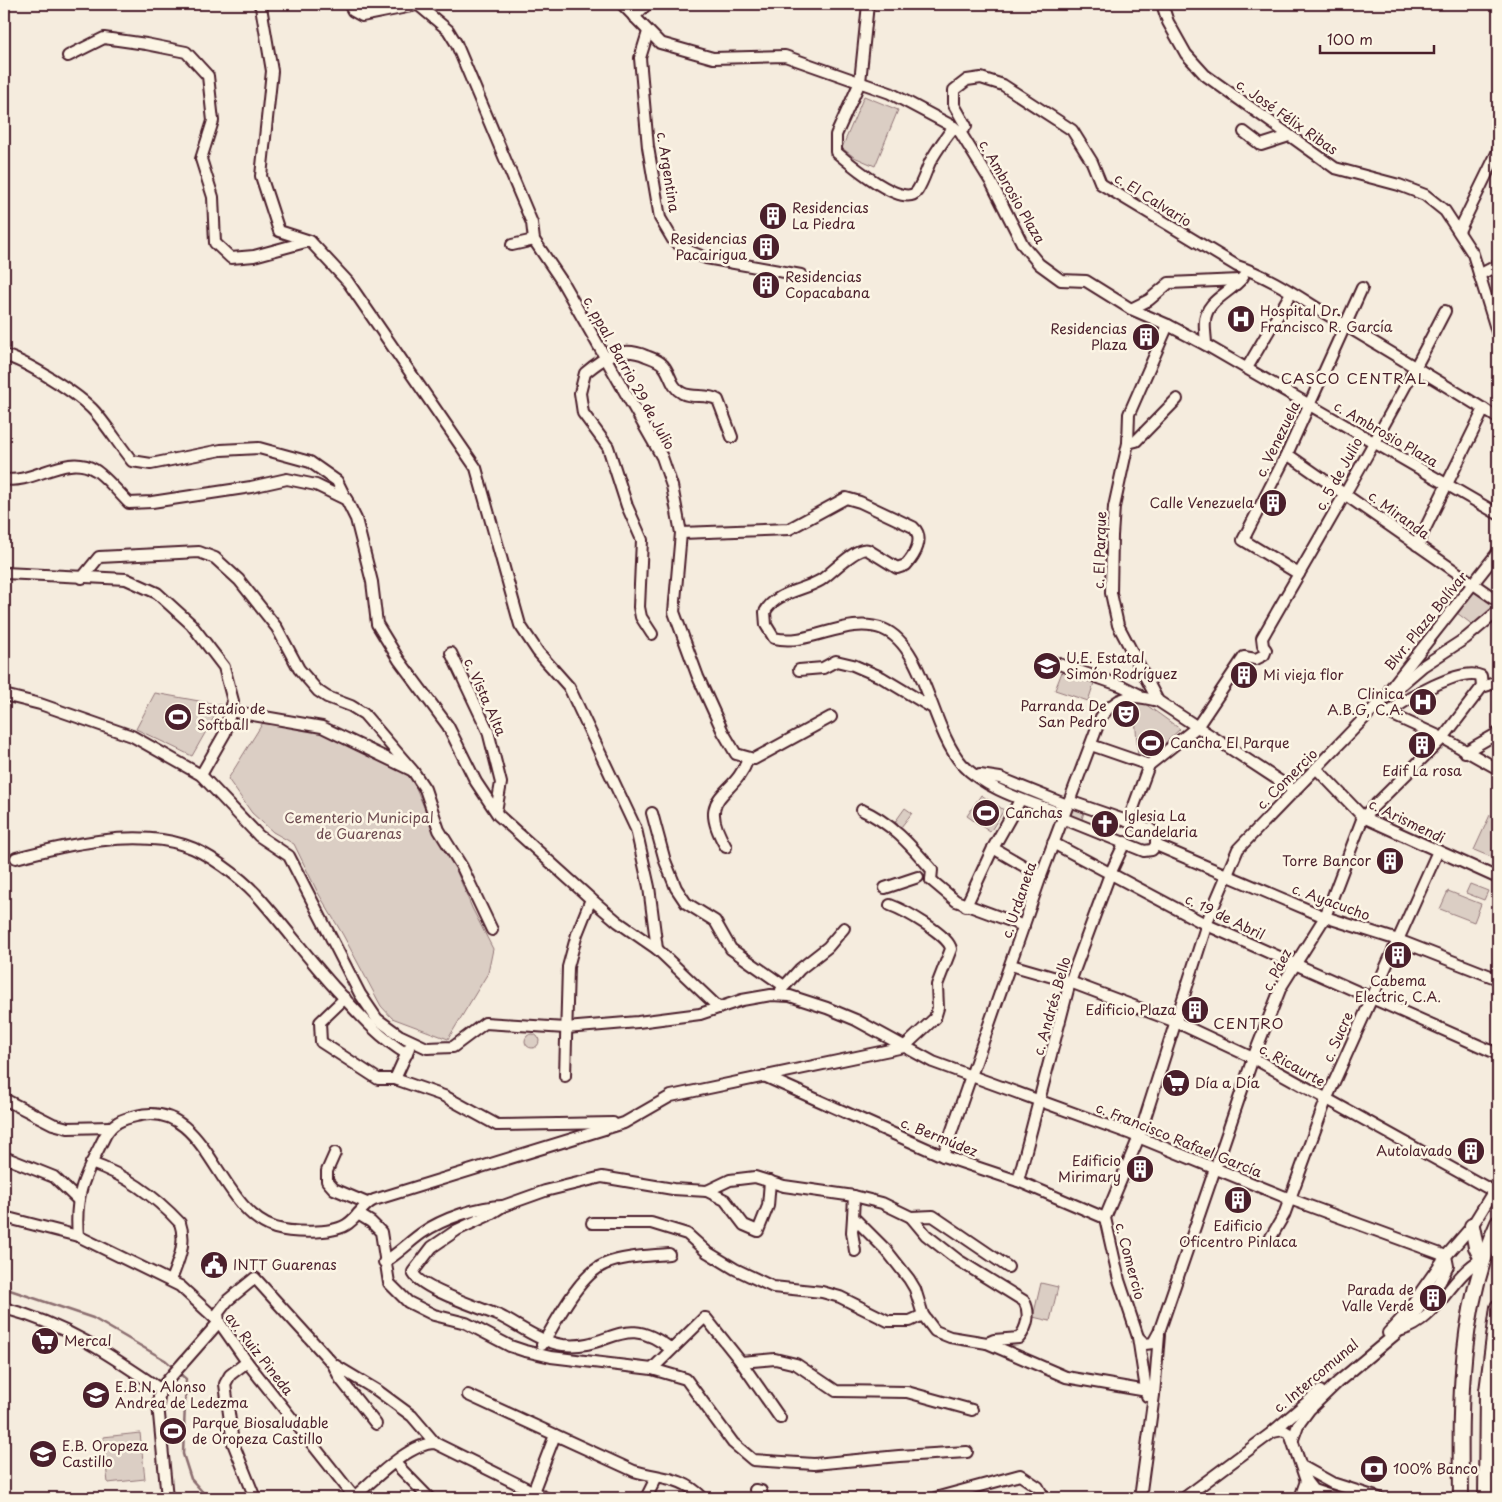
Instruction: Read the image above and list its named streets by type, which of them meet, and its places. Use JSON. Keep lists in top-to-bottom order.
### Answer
{
  "streets": {
    "street": [
      "c. José Félix Ribas",
      "c. Argentina",
      "c. Ambrosio Plaza",
      "c. El Calvario",
      "c. ppal. Barrio 29 de Julio",
      "c. Venezuela",
      "c. 5 de Julio",
      "c. Miranda",
      "c. El Parque",
      "Blvr. Plaza Bolívar",
      "c. Vista Alta",
      "c. Comercio",
      "c. Arismendi",
      "c. Urdaneta",
      "c. Ayacucho",
      "c. 19 de Abril",
      "c. Páez",
      "c. Andrés Bello",
      "c. Sucre",
      "c. Ricaurte",
      "c. Bermúdez",
      "c. Francisco Rafael García",
      "av. Ruiz Pineda",
      "c. Intercomunal"
    ]
  },
  "crossings": [
    ["c. Ambrosio Plaza", "c. El Calvario"],
    ["c. Ambrosio Plaza", "c. Venezuela"],
    ["c. Ambrosio Plaza", "c. 5 de Julio"],
    ["c. Ambrosio Plaza", "c. El Parque"],
    ["c. Venezuela", "c. 5 de Julio"],
    ["c. Venezuela", "c. Miranda"],
    ["c. 5 de Julio", "c. Miranda"],
    ["c. 5 de Julio", "c. El Parque"],
    ["c. Miranda", "Blvr. Plaza Bolívar"],
    ["c. El Parque", "c. Comercio"],
    ["c. El Parque", "c. Urdaneta"],
    ["Blvr. Plaza Bolívar", "c. Comercio"],
    ["c. Comercio", "c. Arismendi"],
    ["c. Comercio", "c. Ayacucho"],
    ["c. Comercio", "c. 19 de Abril"],
    ["c. Comercio", "c. Ricaurte"],
    ["c. Comercio", "c. Bermúdez"],
    ["c. Comercio", "c. Francisco Rafael García"],
    ["c. Arismendi", "c. Páez"],
    ["c. Arismendi", "c. Sucre"],
    ["c. Urdaneta", "c. Ayacucho"],
    ["c. Urdaneta", "c. 19 de Abril"],
    ["c. Urdaneta", "c. Ricaurte"],
    ["c. Urdaneta", "c. Bermúdez"],
    ["c. Urdaneta", "c. Francisco Rafael García"],
    ["c. Ayacucho", "c. Páez"],
    ["c. Ayacucho", "c. Andrés Bello"],
    ["c. Ayacucho", "c. Sucre"],
    ["c. 19 de Abril", "c. Páez"],
    ["c. 19 de Abril", "c. Andrés Bello"],
    ["c. 19 de Abril", "c. Sucre"],
    ["c. Páez", "c. Ricaurte"],
    ["c. Páez", "c. Francisco Rafael García"],
    ["c. Andrés Bello", "c. Ricaurte"],
    ["c. Andrés Bello", "c. Bermúdez"],
    ["c. Andrés Bello", "c. Francisco Rafael García"],
    ["c. Sucre", "c. Ricaurte"],
    ["c. Sucre", "c. Francisco Rafael García"],
    ["c. Ricaurte", "c. Intercomunal"],
    ["c. Francisco Rafael García", "c. Intercomunal"]
  ],
  "districts": ["CASCO CENTRAL", "CENTRO"],
  "parks": ["Cementerio Municipal de Guarenas"],
  "places": {
    "building": [
      "Residencias La Piedra",
      "Residencias Pacairigua",
      "Residencias Copacabana",
      "Residencias Plaza",
      "Calle Venezuela",
      "Mi vieja flor",
      "Edif La rosa",
      "Torre Bancor",
      "Cabema Electric, C.A.",
      "Edificio Plaza",
      "Autolavado",
      "Edificio Mirimary",
      "Edificio Oficentro Pinlaca",
      "Parada de Valle Verde"
    ],
    "hospital": ["Hospital Dr. Francisco R. García", "Clinica A.B.G, C.A."],
    "school or university": ["U.E. Estatal Simón Rodríguez", "E.B.N. Alonso Andrea de Ledezma", "E.B. Oropeza Castillo"],
    "theatre": ["Parranda De San Pedro"],
    "sports": [
      "Estadio de Softball",
      "Cancha El Parque",
      "Canchas",
      "Parque Biosaludable de Oropeza Castillo"
    ],
    "church": ["Iglesia La Candelaria"],
    "supermarket": ["Día a Día", "Mercal"],
    "public building": ["INTT Guarenas"],
    "bank": ["100% Banco"]
  },
  "scale_bar": "100 m"
}
